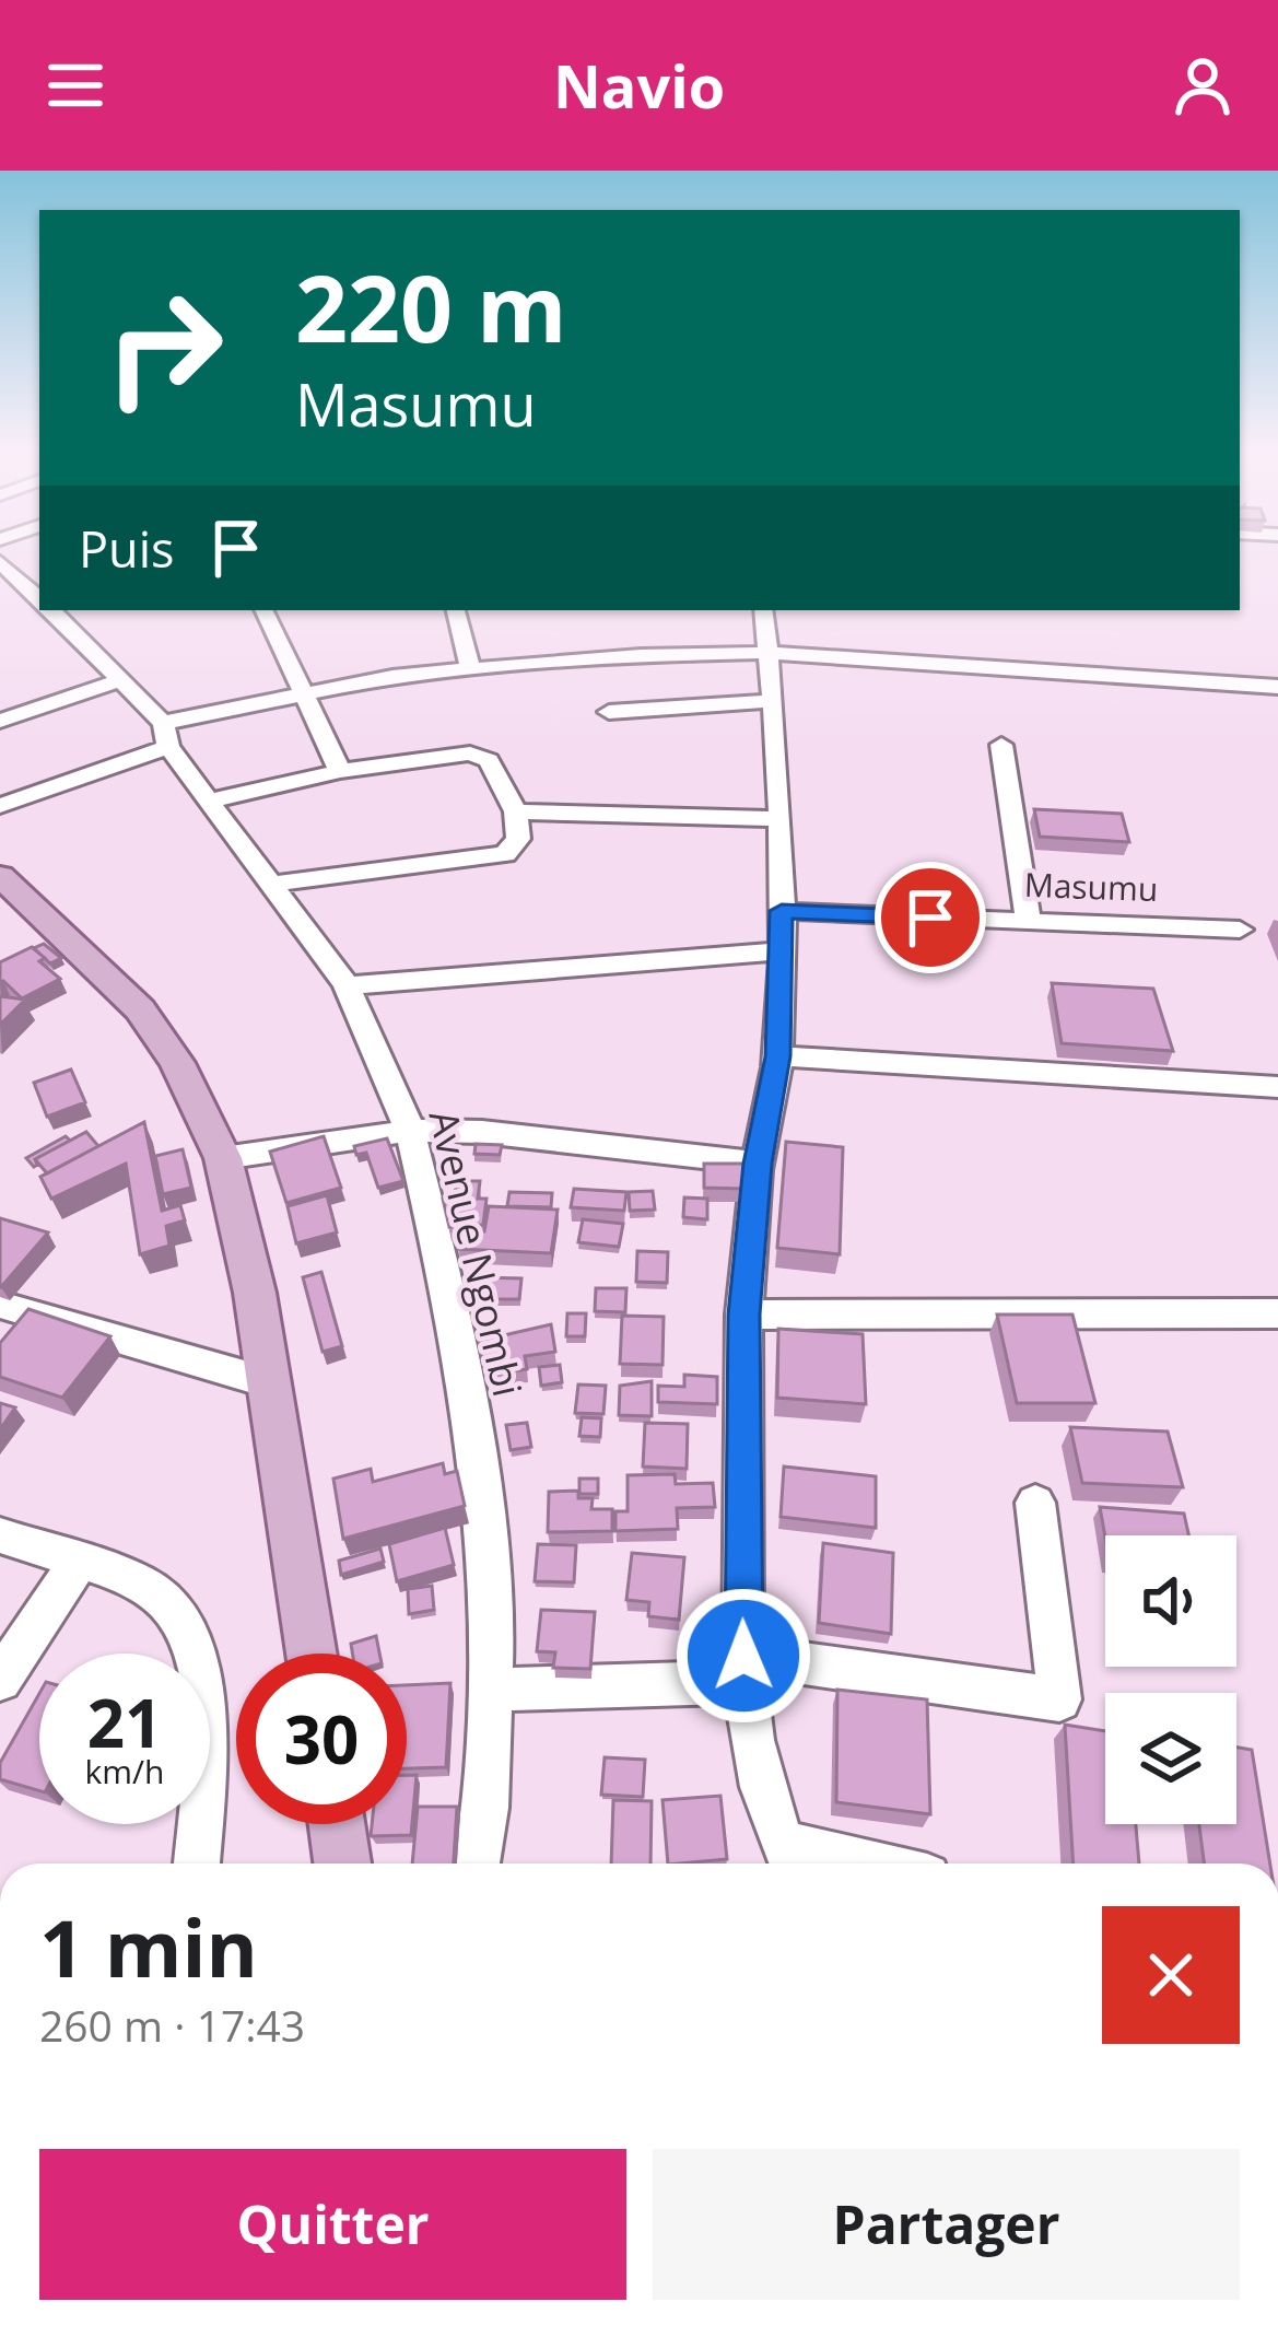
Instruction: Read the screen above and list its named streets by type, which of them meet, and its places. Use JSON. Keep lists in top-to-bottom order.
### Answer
{
  "streets": {
    "street": ["Masumu", "Avenue Ngombi"]
  },
  "page": {
    "header": "Navio",
    "turn": ["220 m", "Masumu"],
    "then": "Puis",
    "speed": "21 km/h",
    "limit": "30",
    "heading": ["1 min", "260 m · 17:43"],
    "buttons": ["Quitter", "Partager"]
  }
}
